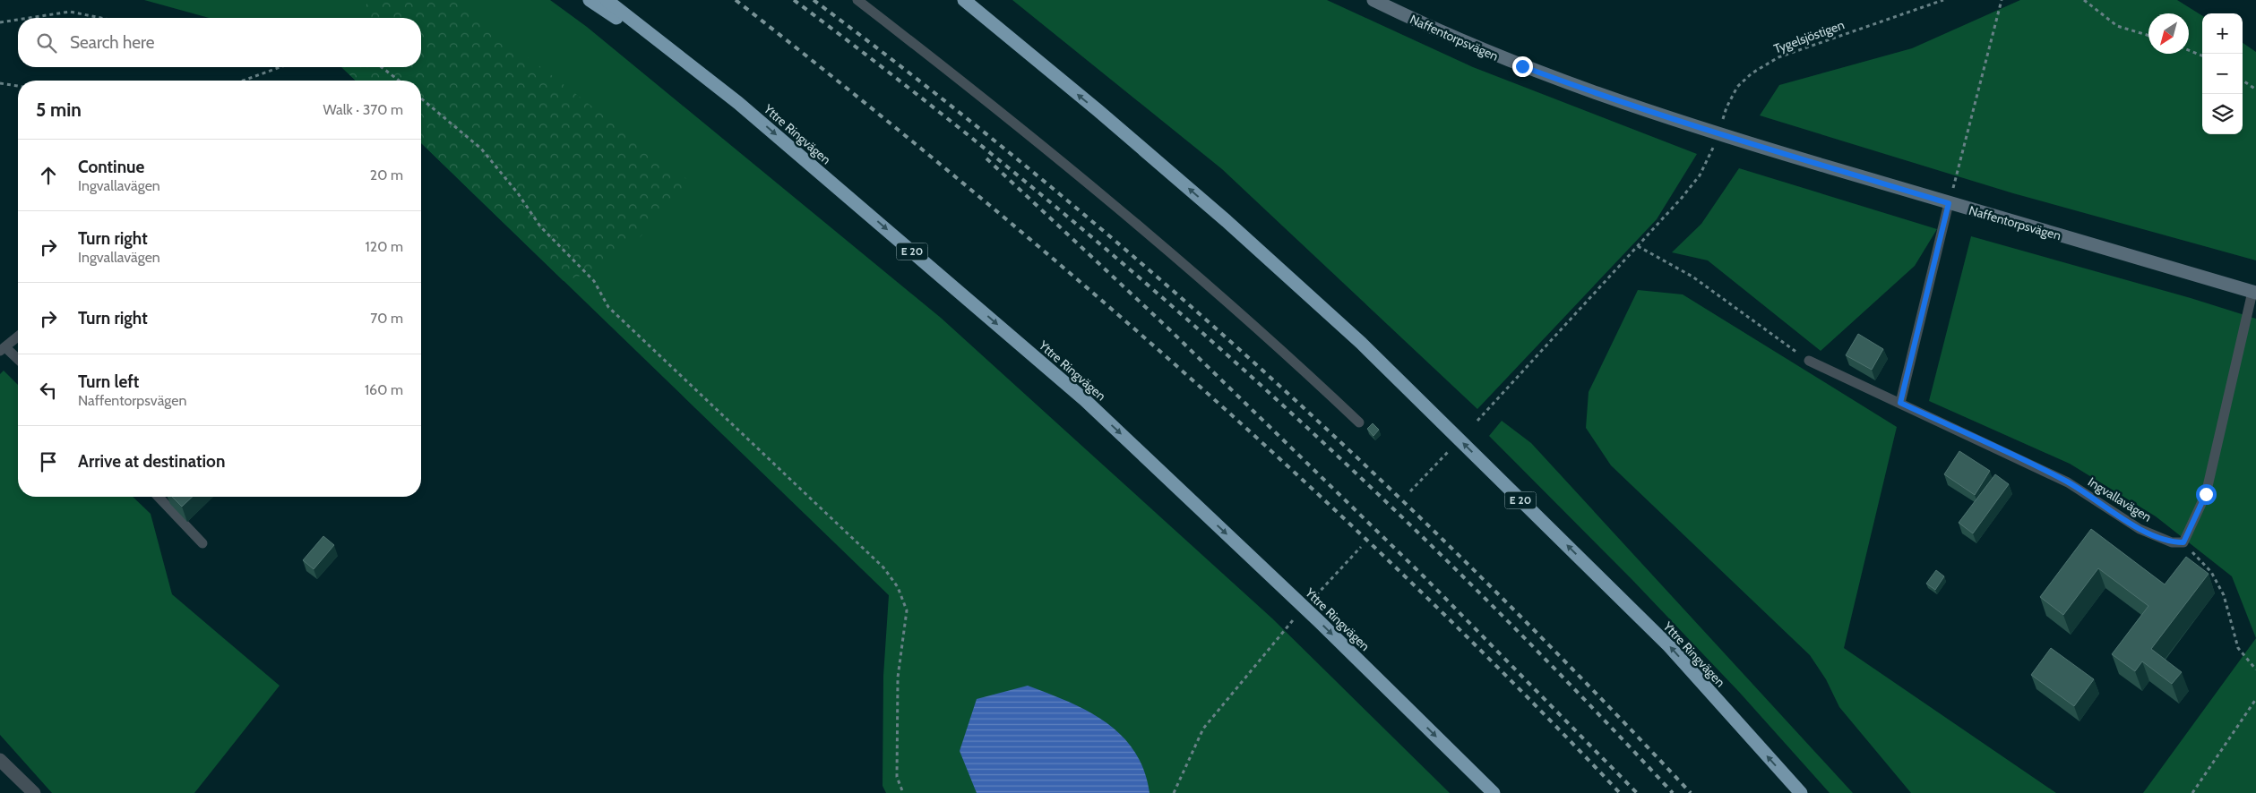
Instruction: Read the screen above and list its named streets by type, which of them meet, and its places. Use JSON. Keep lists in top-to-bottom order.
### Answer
{
  "streets": {
    "highway": ["Yttre Ringvägen", "E 20"],
    "street": ["Naffentorpsvägen"],
    "lane": ["Ingvallavägen"],
    "path": ["Tygelsjöstigen"]
  },
  "crossings": [
    ["Tygelsjöstigen", "Naffentorpsvägen"]
  ],
  "north": "bottom left",
  "page": {
    "map_buttons": ["+", "−"],
    "search": "Search here",
    "heading": ["5 min", "Walk · 370 m"],
    "list": [
      ["Continue", "Ingvallavägen", "20 m"],
      ["Turn right", "Ingvallavägen", "120 m"],
      ["Turn right", "70 m"],
      ["Turn left", "Naffentorpsvägen", "160 m"],
      "Arrive at destination"
    ]
  }
}
